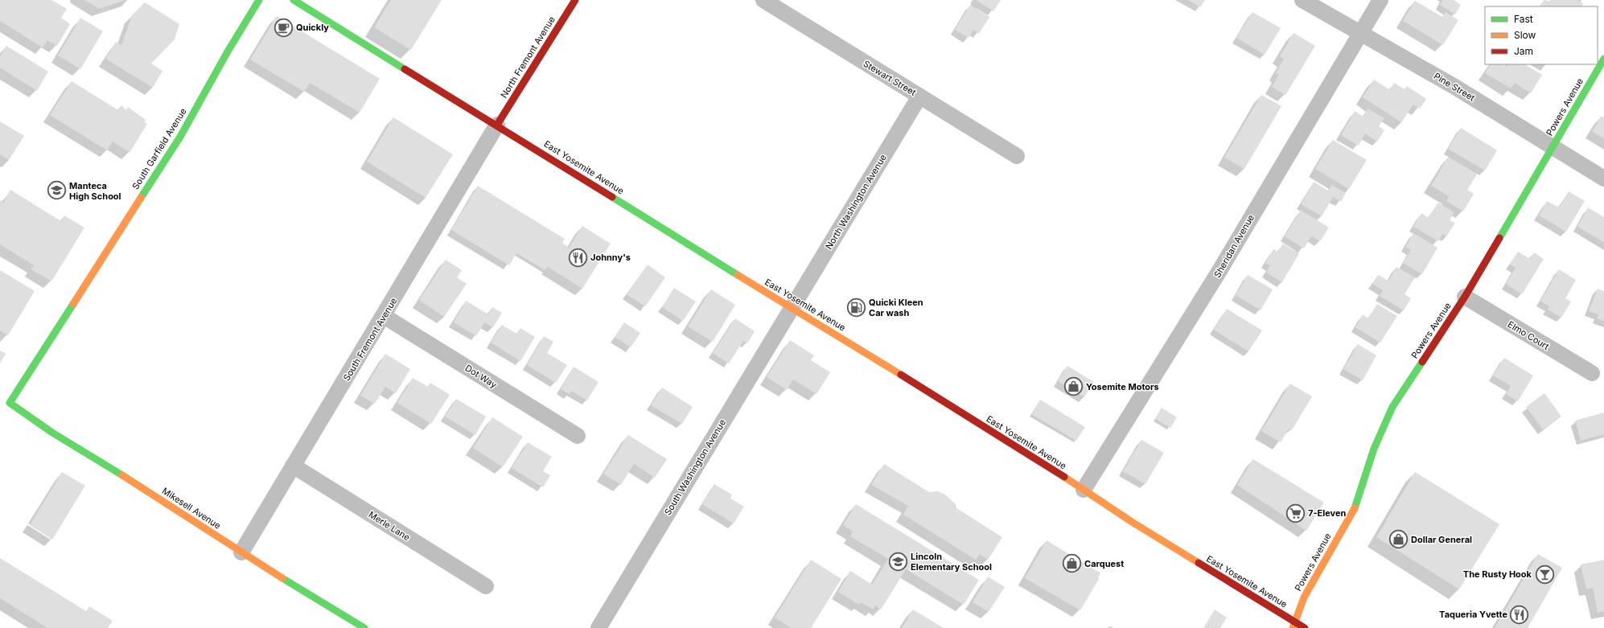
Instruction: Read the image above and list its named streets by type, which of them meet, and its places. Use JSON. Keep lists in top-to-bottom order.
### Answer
{
  "streets": {
    "street": [
      "North Fremont Avenue",
      "Stewart Street",
      "Pine Street",
      "Powers Avenue",
      "South Garfield Avenue",
      "East Yosemite Avenue",
      "North Washington Avenue",
      "Sheridan Avenue",
      "Elmo Court",
      "South Fremont Avenue",
      "Dot Way",
      "South Washington Avenue",
      "Mikesell Avenue",
      "Merle Lane"
    ]
  },
  "crossings": [
    ["North Fremont Avenue", "East Yosemite Avenue"],
    ["North Fremont Avenue", "South Fremont Avenue"],
    ["Stewart Street", "North Washington Avenue"],
    ["Pine Street", "Powers Avenue"],
    ["Pine Street", "Sheridan Avenue"],
    ["Powers Avenue", "East Yosemite Avenue"],
    ["Powers Avenue", "Elmo Court"],
    ["South Garfield Avenue", "Mikesell Avenue"],
    ["East Yosemite Avenue", "North Washington Avenue"],
    ["East Yosemite Avenue", "Sheridan Avenue"],
    ["East Yosemite Avenue", "South Fremont Avenue"],
    ["East Yosemite Avenue", "South Washington Avenue"],
    ["North Washington Avenue", "South Washington Avenue"],
    ["South Fremont Avenue", "Dot Way"],
    ["South Fremont Avenue", "Mikesell Avenue"],
    ["South Fremont Avenue", "Merle Lane"]
  ],
  "places": {
    "cafe": ["Quickly"],
    "school or university": ["Manteca High School", "Lincoln Elementary School"],
    "restaurant": ["Johnny's", "Taqueria Yvette"],
    "fuel station": ["Quicki Kleen Car wash"],
    "shop": ["Yosemite Motors", "Dollar General", "Carquest"],
    "supermarket": ["7-Eleven"],
    "bar": ["The Rusty Hook"]
  },
  "legend": ["Fast", "Slow", "Jam"]
}
